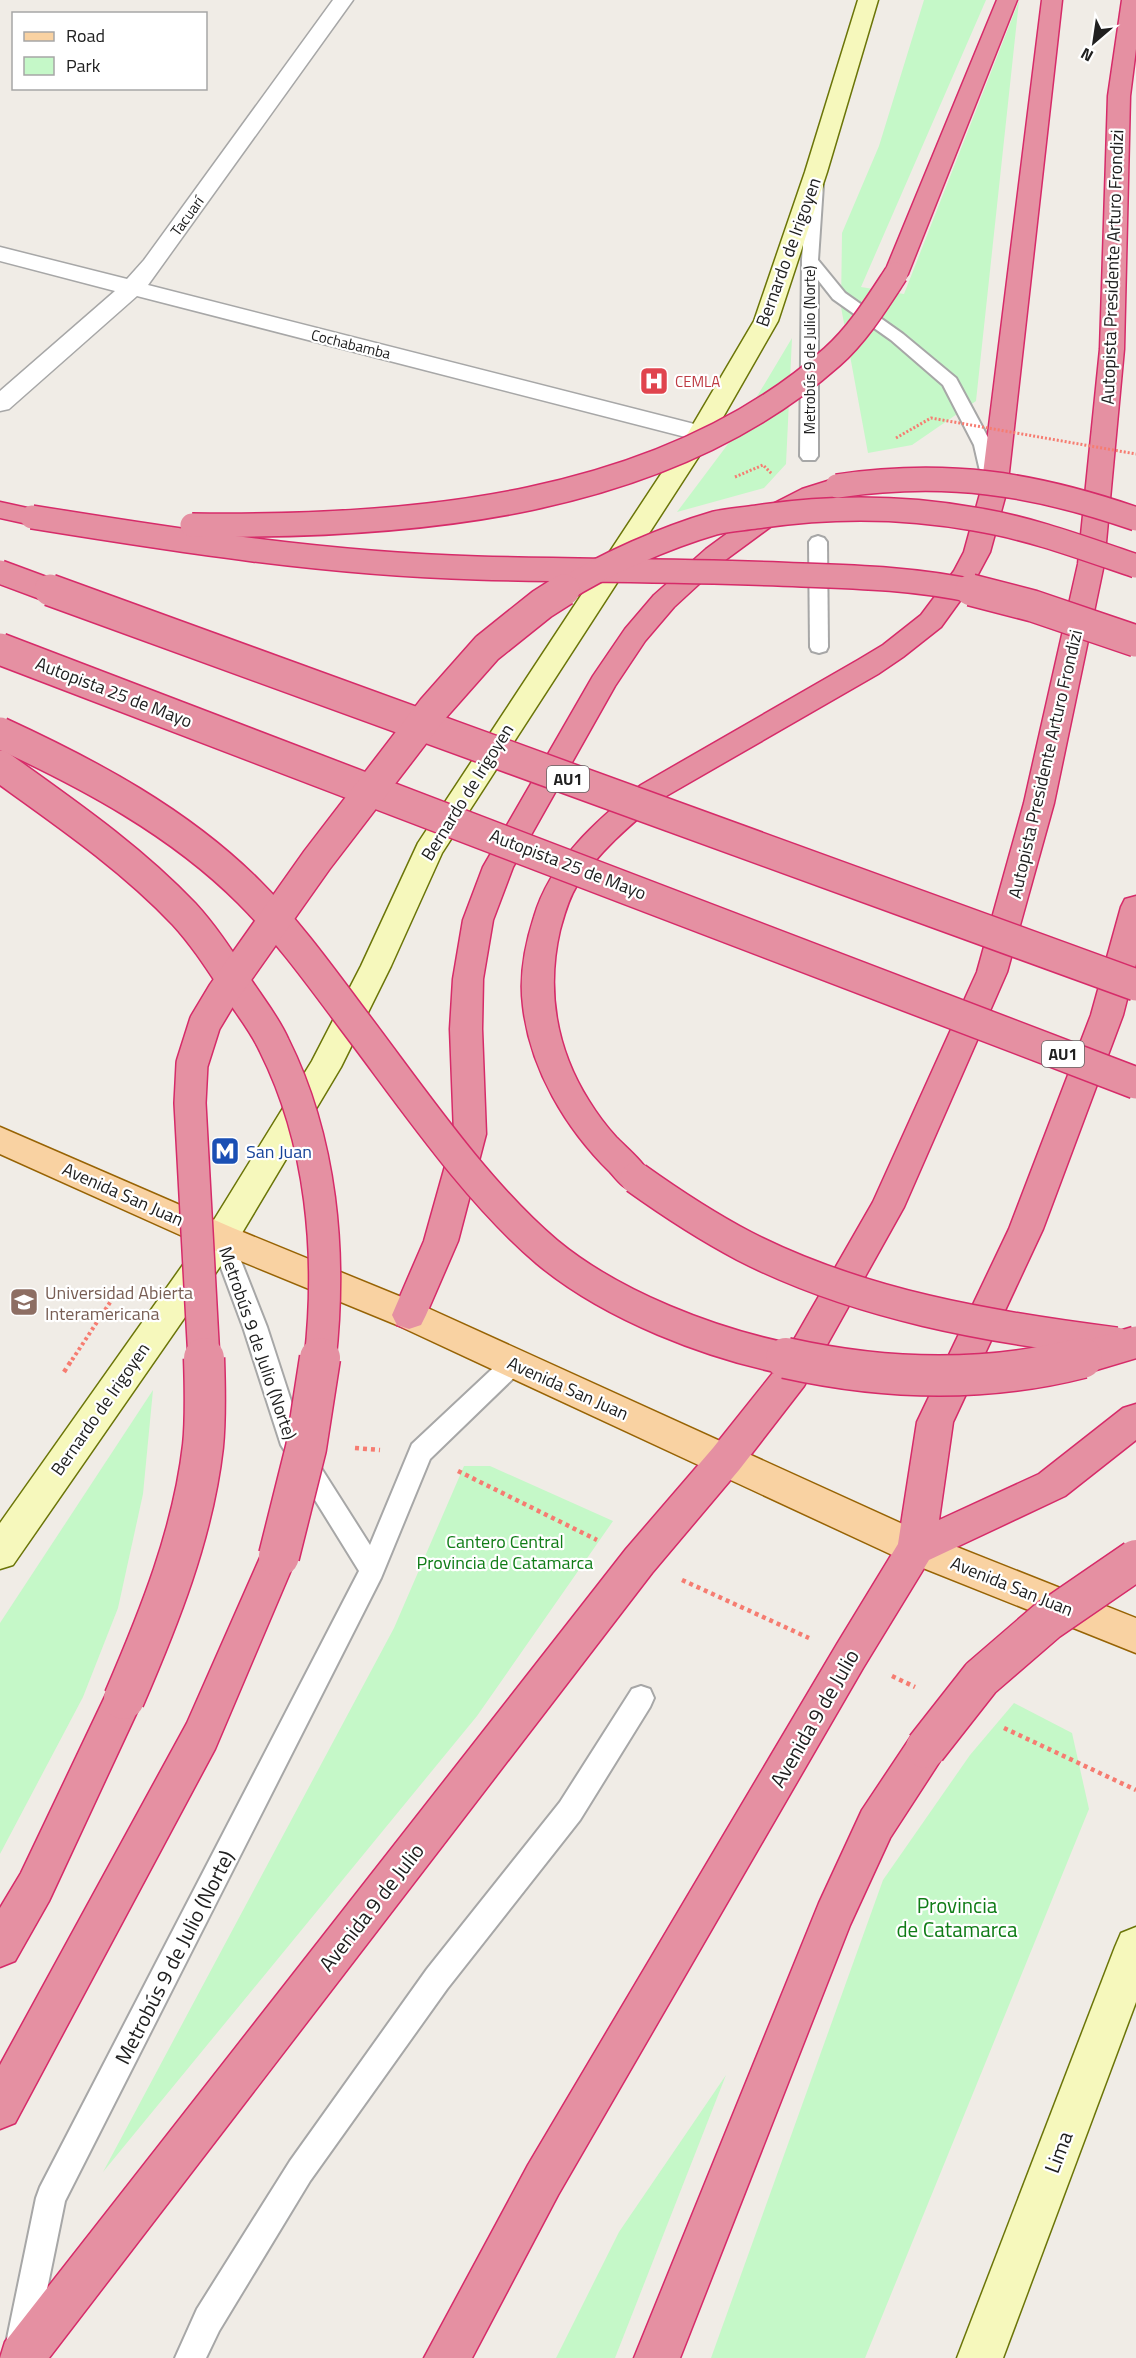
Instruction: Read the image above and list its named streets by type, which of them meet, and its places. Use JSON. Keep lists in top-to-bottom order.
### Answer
{
  "streets": {
    "highway": [
      "Autopista Presidente Arturo Frondizi",
      "Autopista 25 de Mayo",
      "AU1",
      "Avenida 9 de Julio"
    ],
    "main road": ["Avenida San Juan"],
    "street": [
      "Tacuarí",
      "Bernardo de Irigoyen",
      "Cochabamba",
      "Lima"
    ],
    "lane": ["Metrobús 9 de Julio (Norte)"]
  },
  "crossings": [
    ["Tacuarí", "Cochabamba"],
    ["Bernardo de Irigoyen", "Cochabamba"],
    ["Bernardo de Irigoyen", "Metrobús 9 de Julio (Norte)"],
    ["Bernardo de Irigoyen", "Avenida San Juan"],
    ["Autopista Presidente Arturo Frondizi", "Avenida San Juan"],
    ["Autopista Presidente Arturo Frondizi", "Avenida 9 de Julio"],
    ["Metrobús 9 de Julio (Norte)", "Avenida San Juan"],
    ["Metrobús 9 de Julio (Norte)", "Avenida 9 de Julio"],
    ["Avenida San Juan", "Avenida 9 de Julio"]
  ],
  "parks": ["Cantero Central Provincia de Catamarca", "Provincia de Catamarca"],
  "places": {
    "hospital": ["CEMLA"],
    "metro station": ["San Juan"],
    "school or university": ["Universidad Abierta Interamericana"]
  },
  "legend": ["Road", "Park"],
  "north": "bottom left"
}
